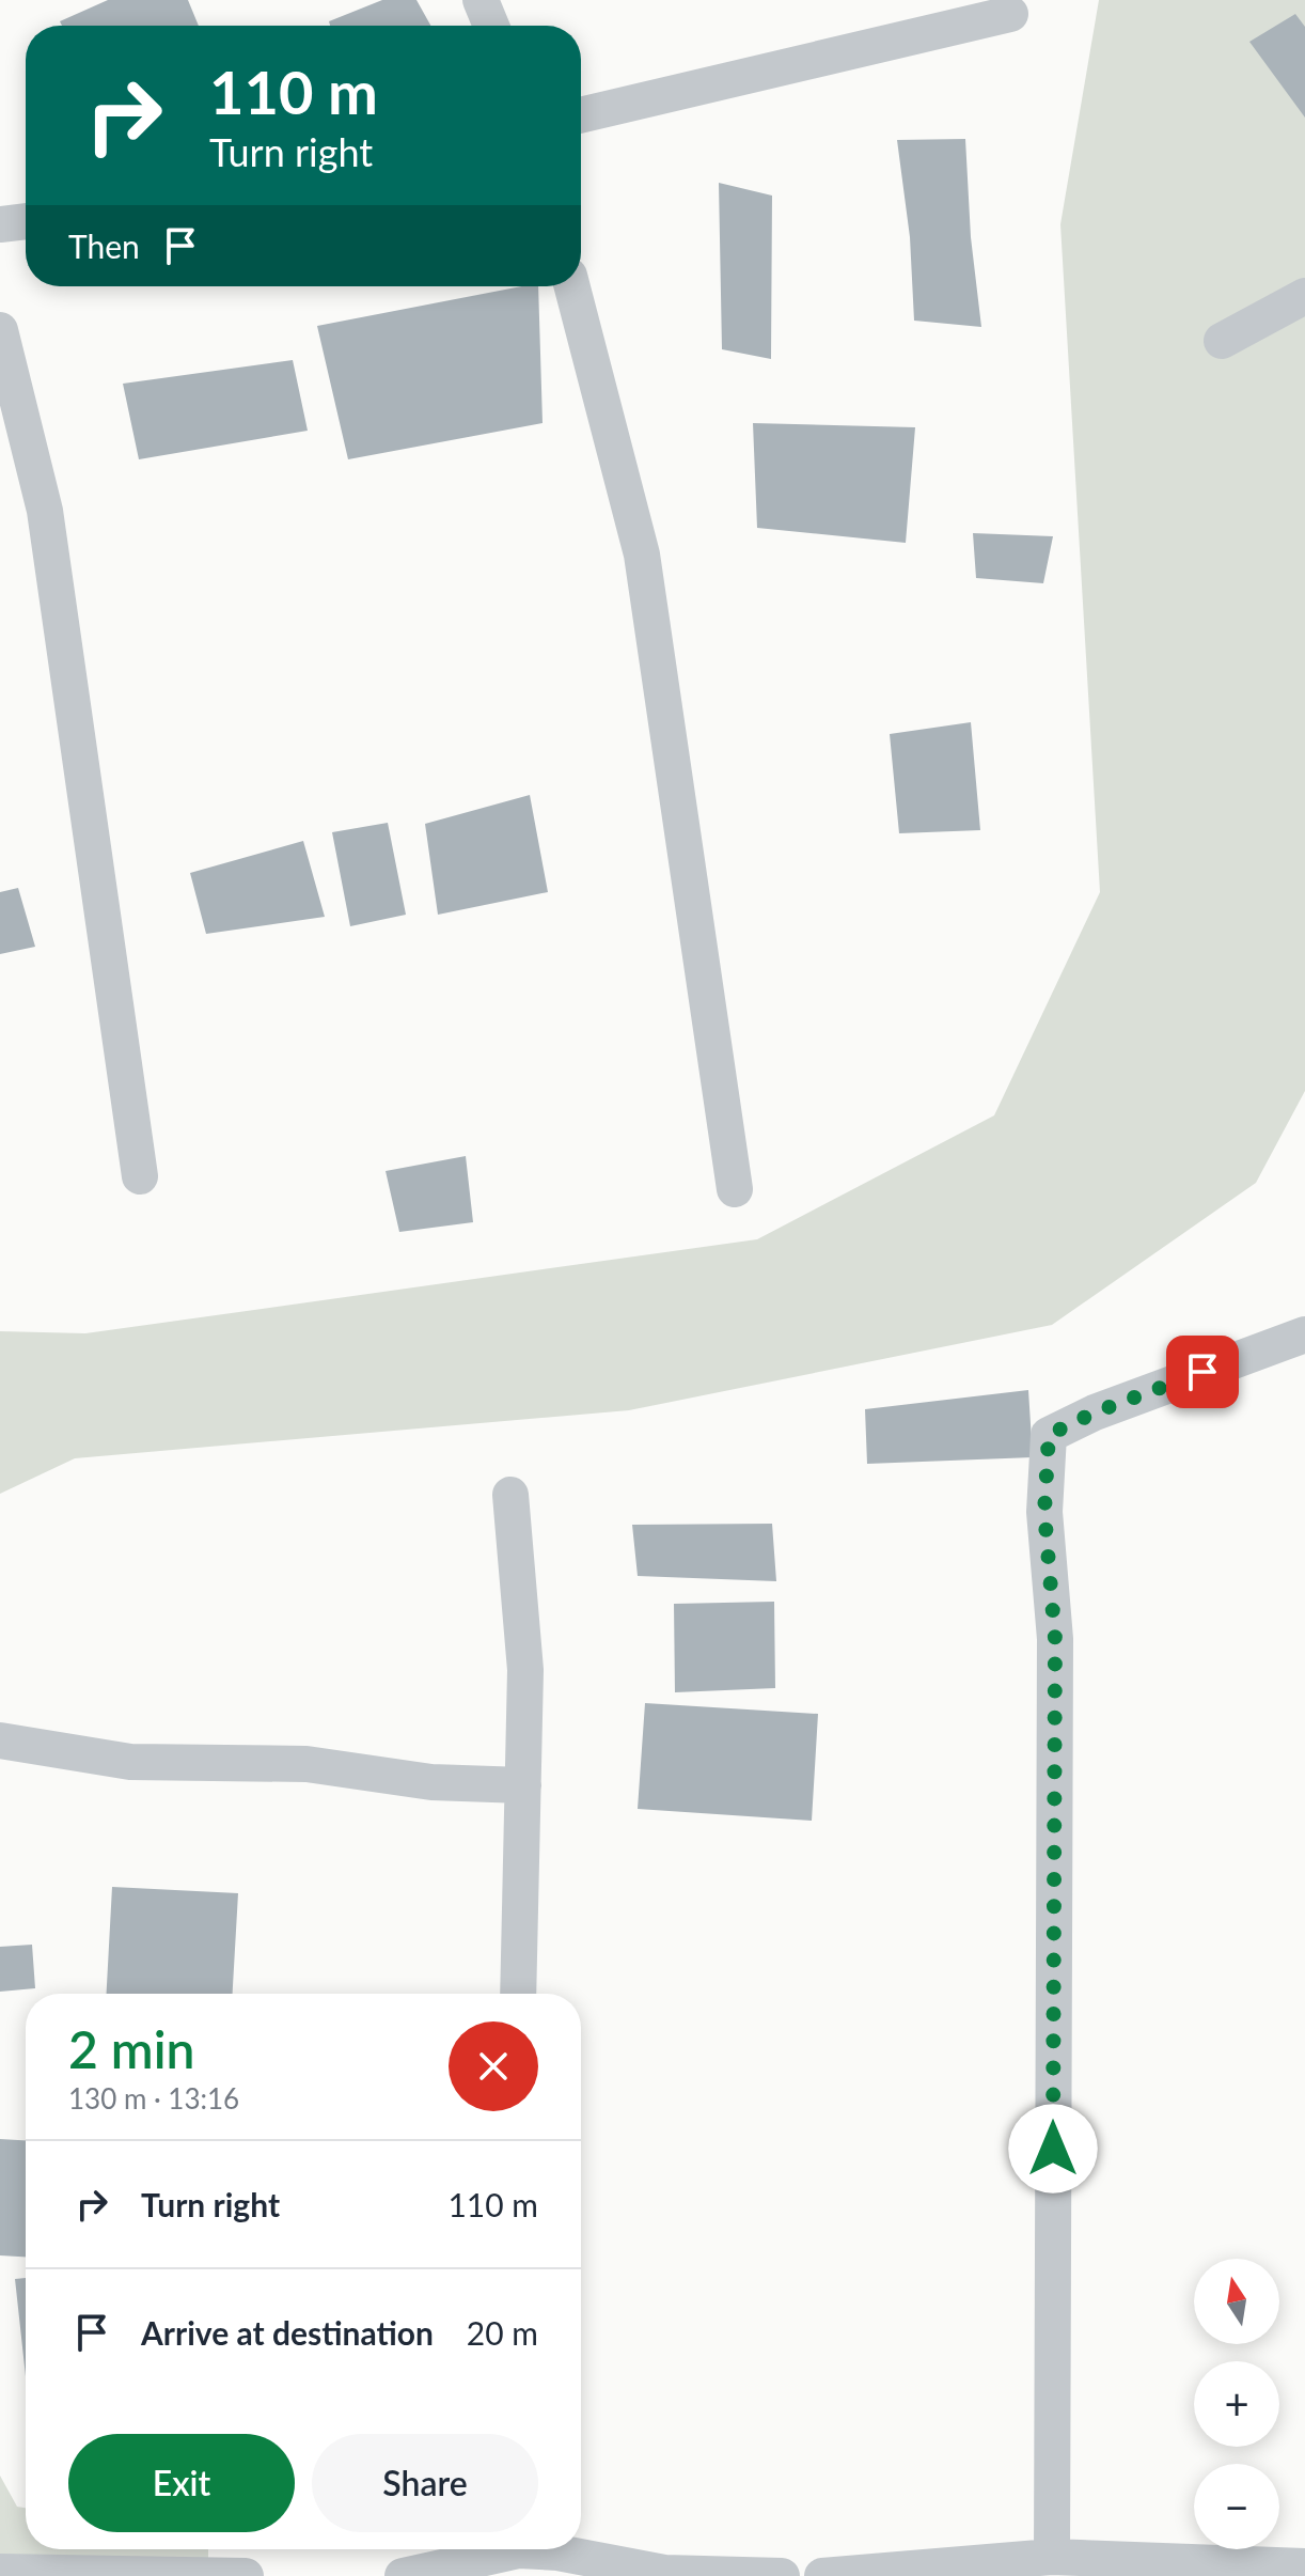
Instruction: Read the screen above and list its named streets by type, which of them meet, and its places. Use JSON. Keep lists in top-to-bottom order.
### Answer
{
  "north": "top",
  "page": {
    "turn": ["110 m", "Turn right"],
    "then": "Then",
    "heading": ["2 min", "130 m · 13:16"],
    "list": [
      {
        "name": "Turn right",
        "value": "110 m"
      },
      {
        "name": "Arrive at destination",
        "value": "20 m"
      }
    ],
    "map_buttons": ["+", "−"],
    "buttons": ["Exit", "Share"]
  }
}
